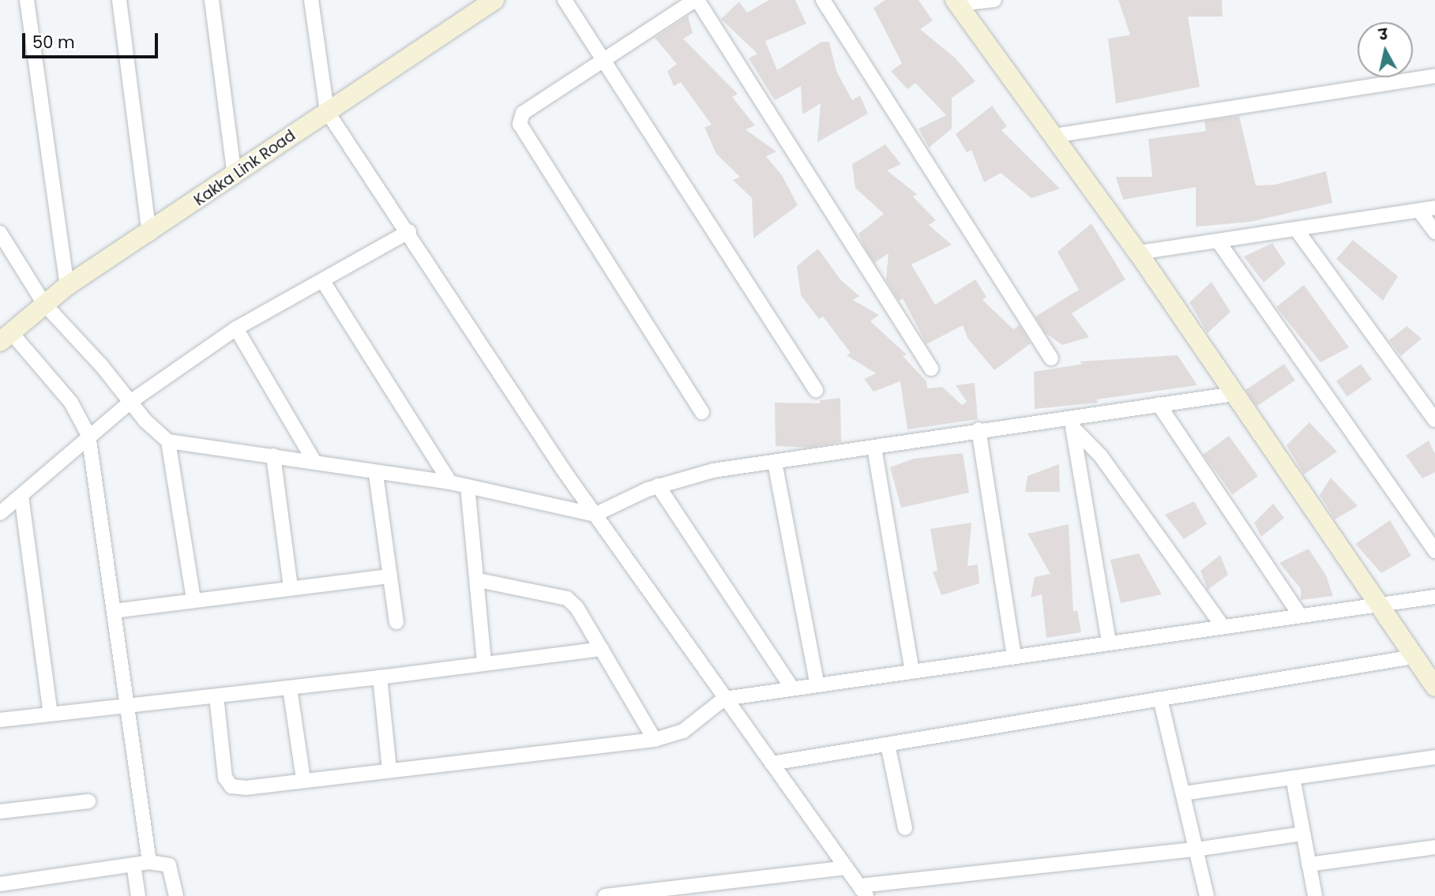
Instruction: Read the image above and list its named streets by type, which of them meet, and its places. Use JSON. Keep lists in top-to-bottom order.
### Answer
{
  "streets": {
    "street": ["Kakka Link Road"]
  },
  "scale_bar": "50 m",
  "north": "top"
}
